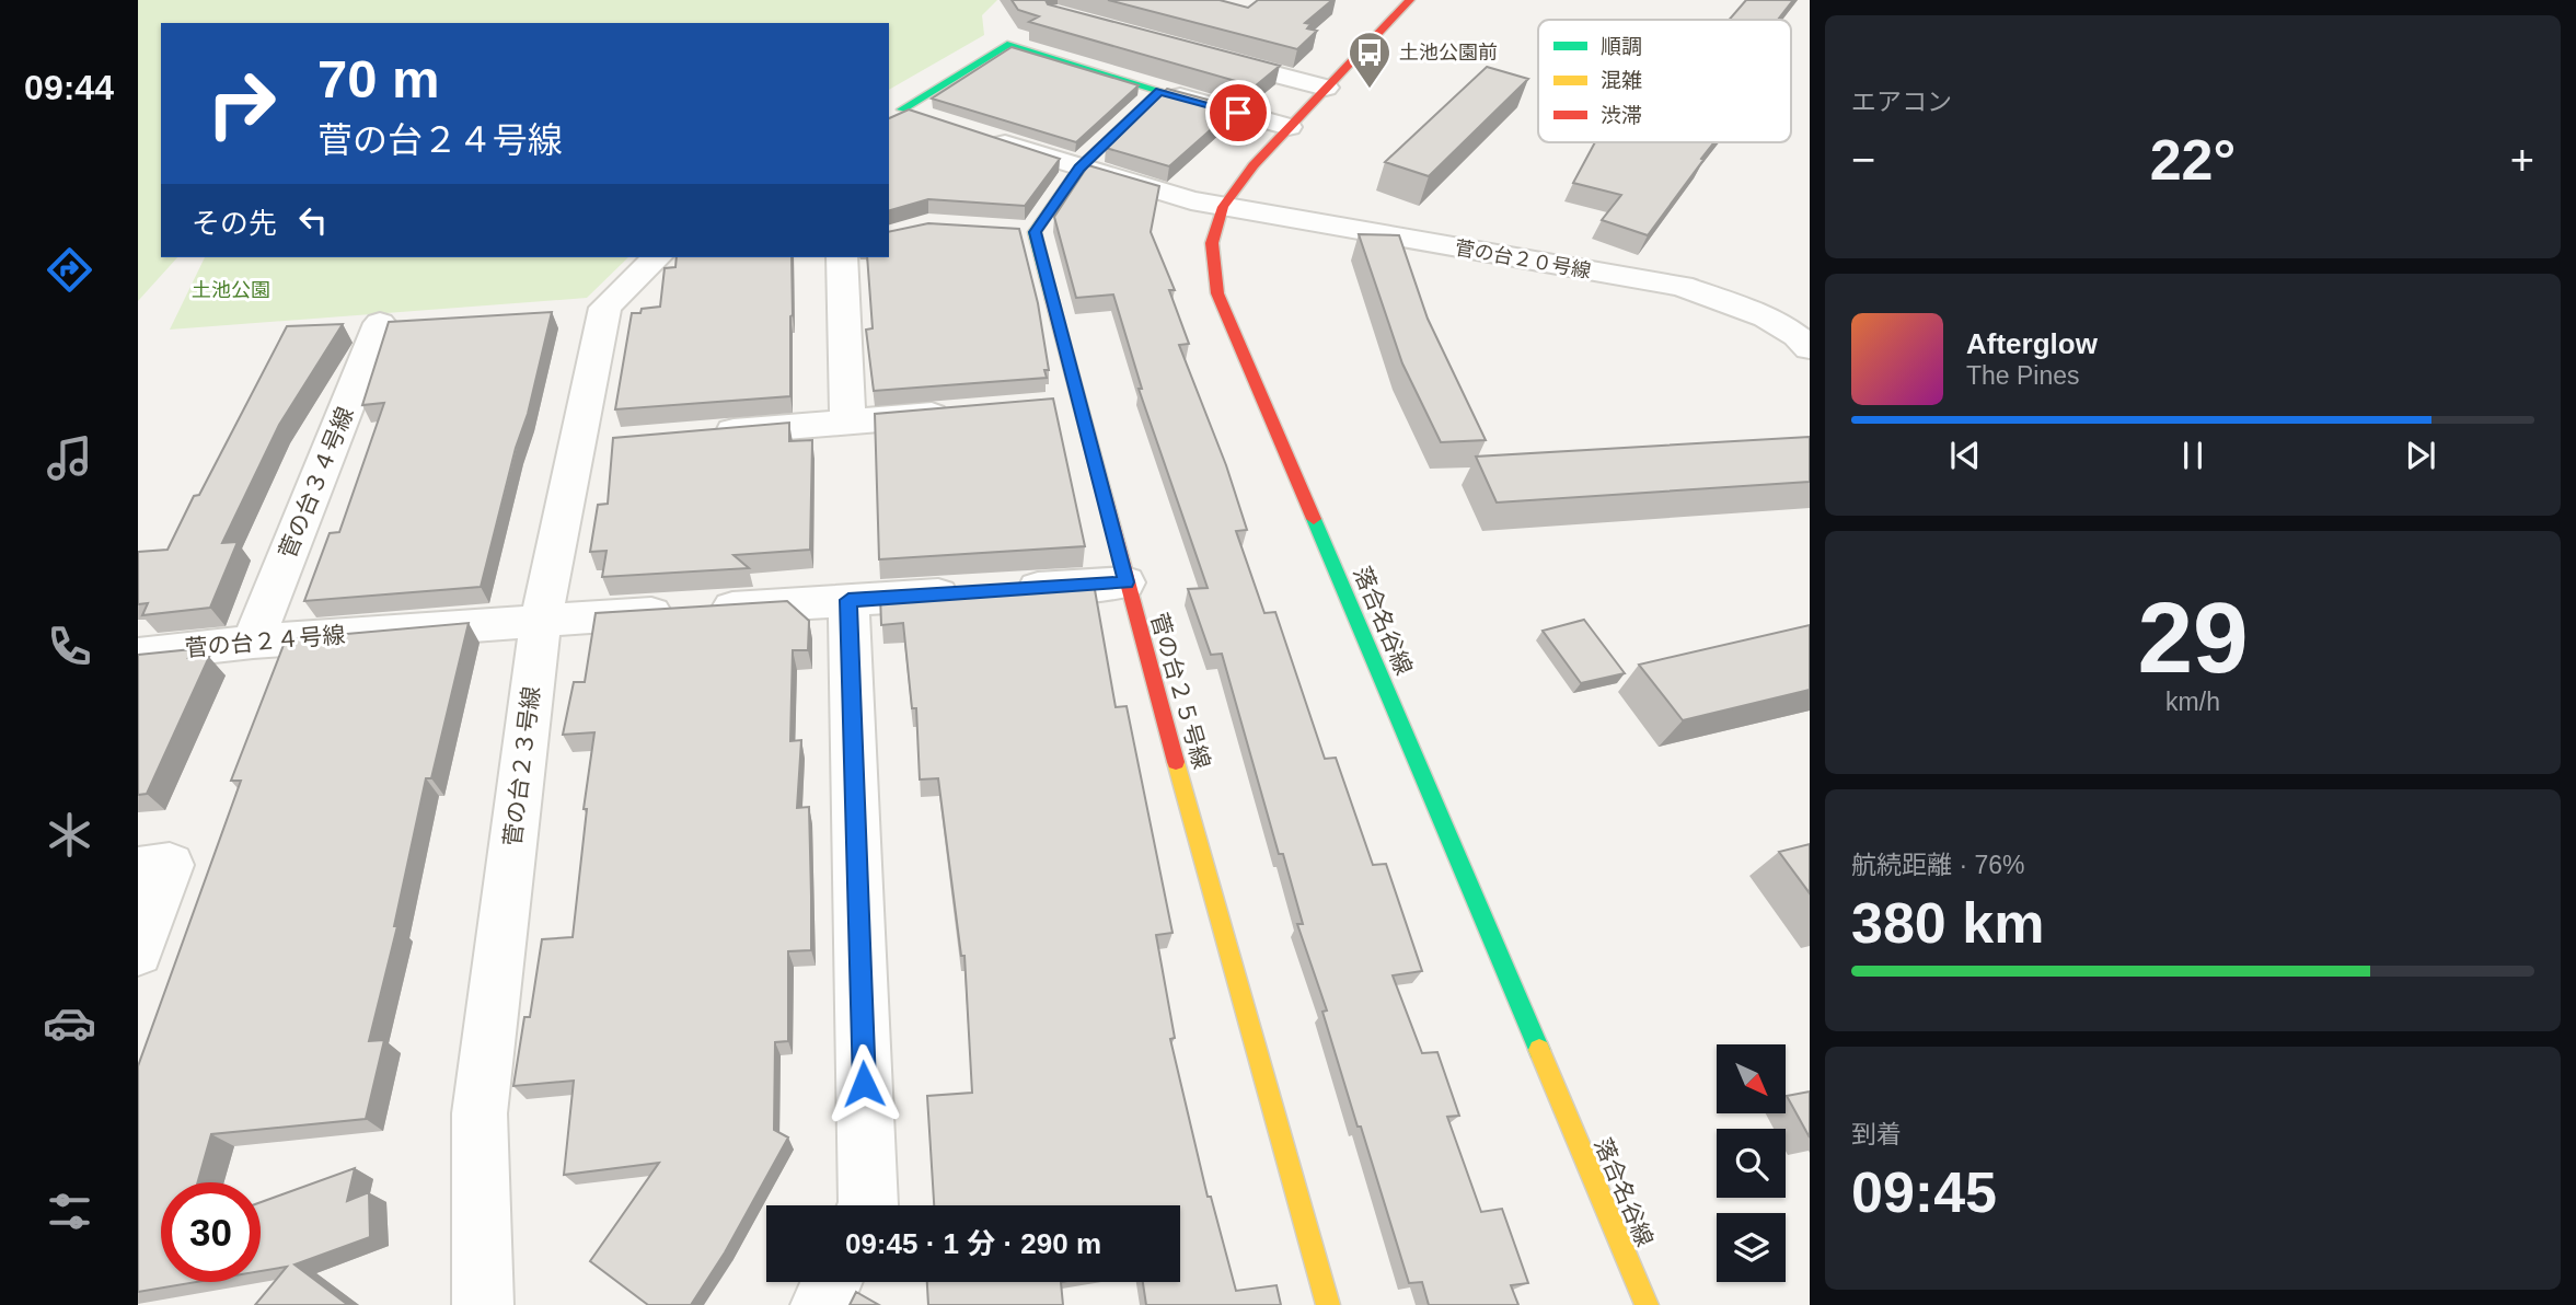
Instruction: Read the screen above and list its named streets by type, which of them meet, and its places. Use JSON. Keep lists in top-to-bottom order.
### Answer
{
  "streets": {
    "street": [
      "菅の台２０号線",
      "菅の台３４号線",
      "落合名谷線",
      "菅の台２４号線",
      "菅の台２５号線",
      "菅の台２３号線"
    ]
  },
  "crossings": [
    ["菅の台２０号線", "落合名谷線"],
    ["菅の台３４号線", "菅の台２４号線"],
    ["菅の台２４号線", "菅の台２５号線"],
    ["菅の台２４号線", "菅の台２３号線"]
  ],
  "parks": ["土池公園"],
  "places": {
    "bus stop": ["土池公園前"]
  },
  "legend": ["順調", "混雑", "渋滞"],
  "north": "bottom right",
  "page": {
    "tabs": "09:44",
    "tile": [
      "エアコン",
      ["29", "km/h"],
      ["航続距離 · 76%", "380 km"],
      ["到着", "09:45"]
    ],
    "turn": ["70 m", "菅の台２４号線"],
    "heat": ["−", "22°", "+"],
    "then": "その先",
    "song": ["Afterglow", "The Pines"],
    "limit": "30",
    "trip": "09:45 · 1 分 · 290 m"
  }
}
